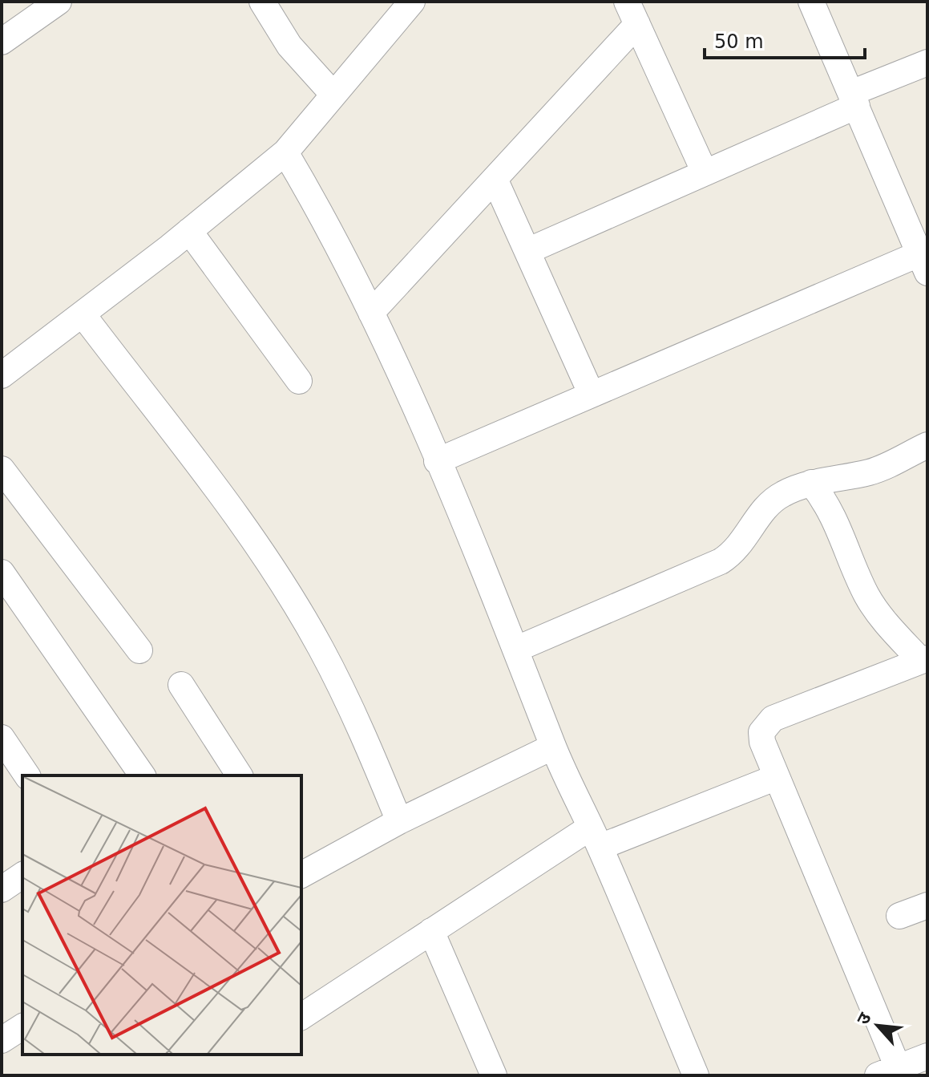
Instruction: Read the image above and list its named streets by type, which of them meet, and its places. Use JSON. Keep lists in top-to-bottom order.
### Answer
{
  "scale_bar": "50 m",
  "north": "top left"
}
